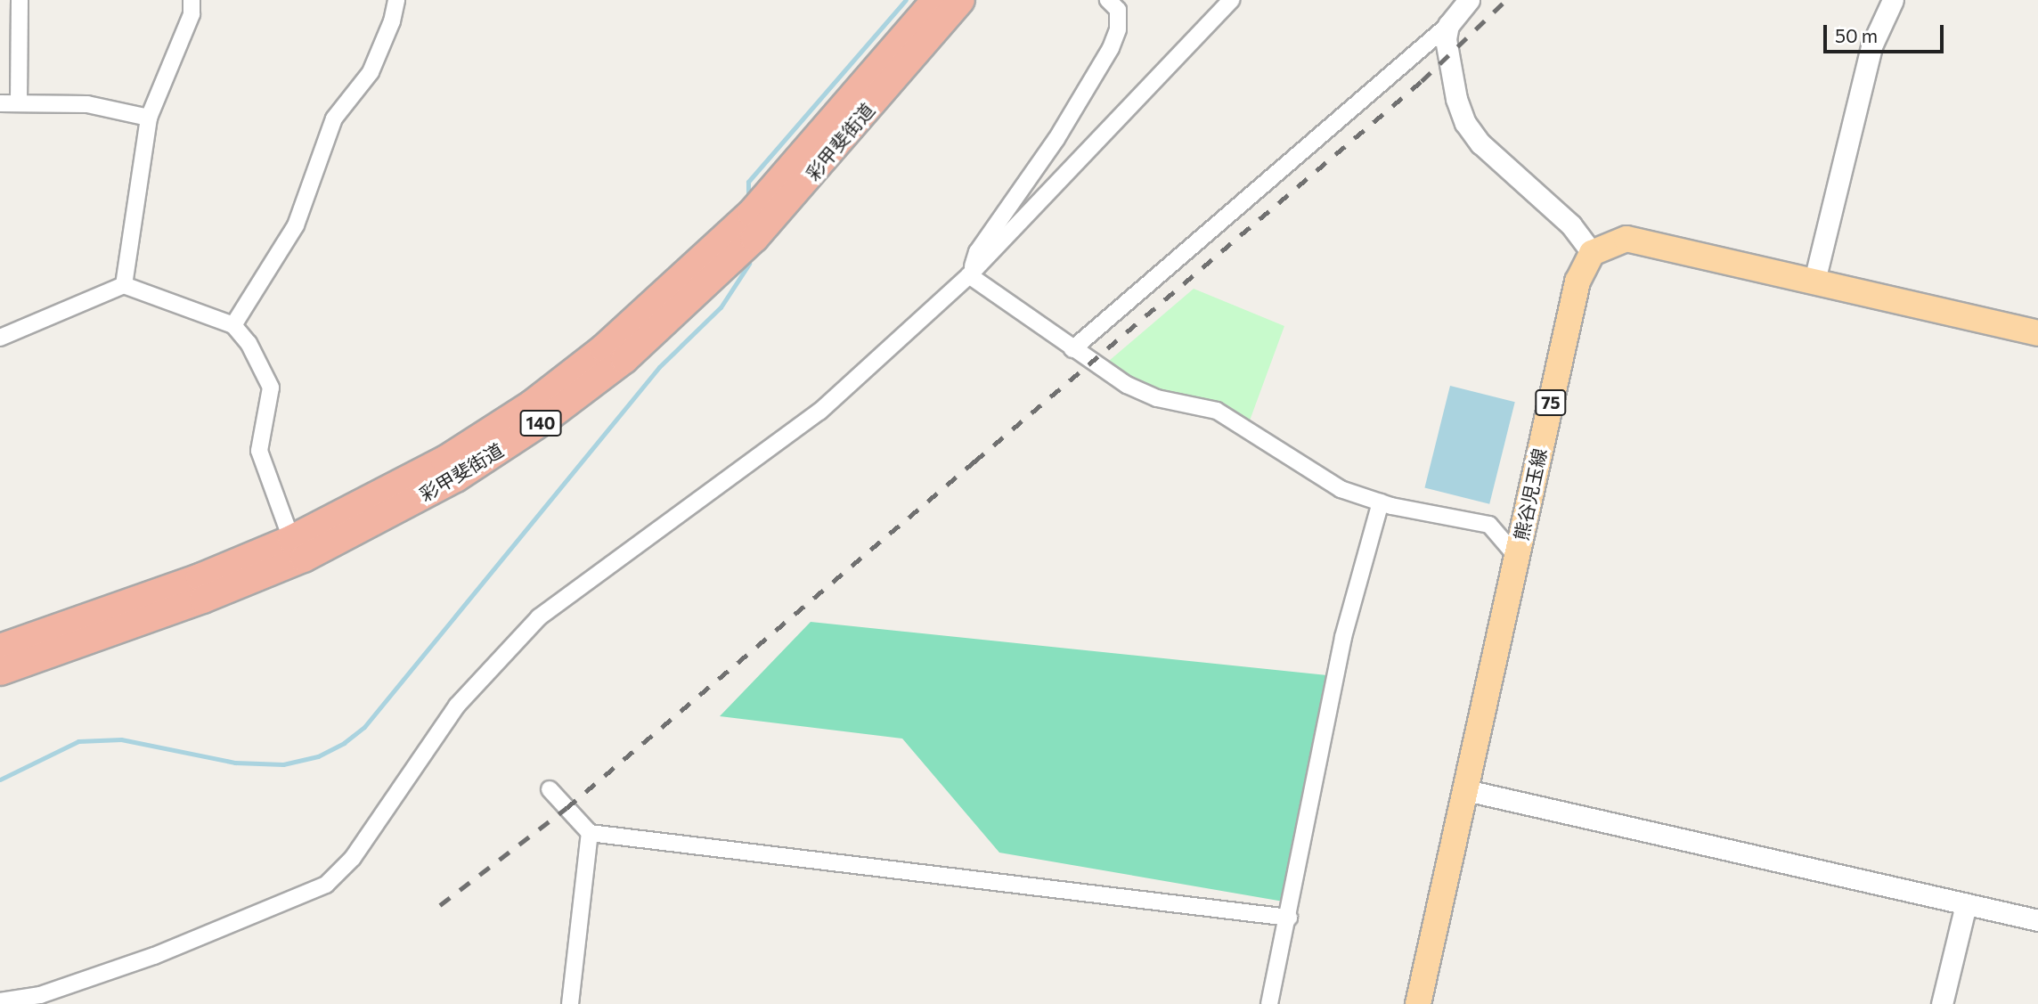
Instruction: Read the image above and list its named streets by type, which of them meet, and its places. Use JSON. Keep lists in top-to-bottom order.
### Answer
{
  "streets": {
    "highway": ["彩甲斐街道", "140"],
    "main road": ["75", "熊谷児玉線"]
  },
  "scale_bar": "50 m"
}
